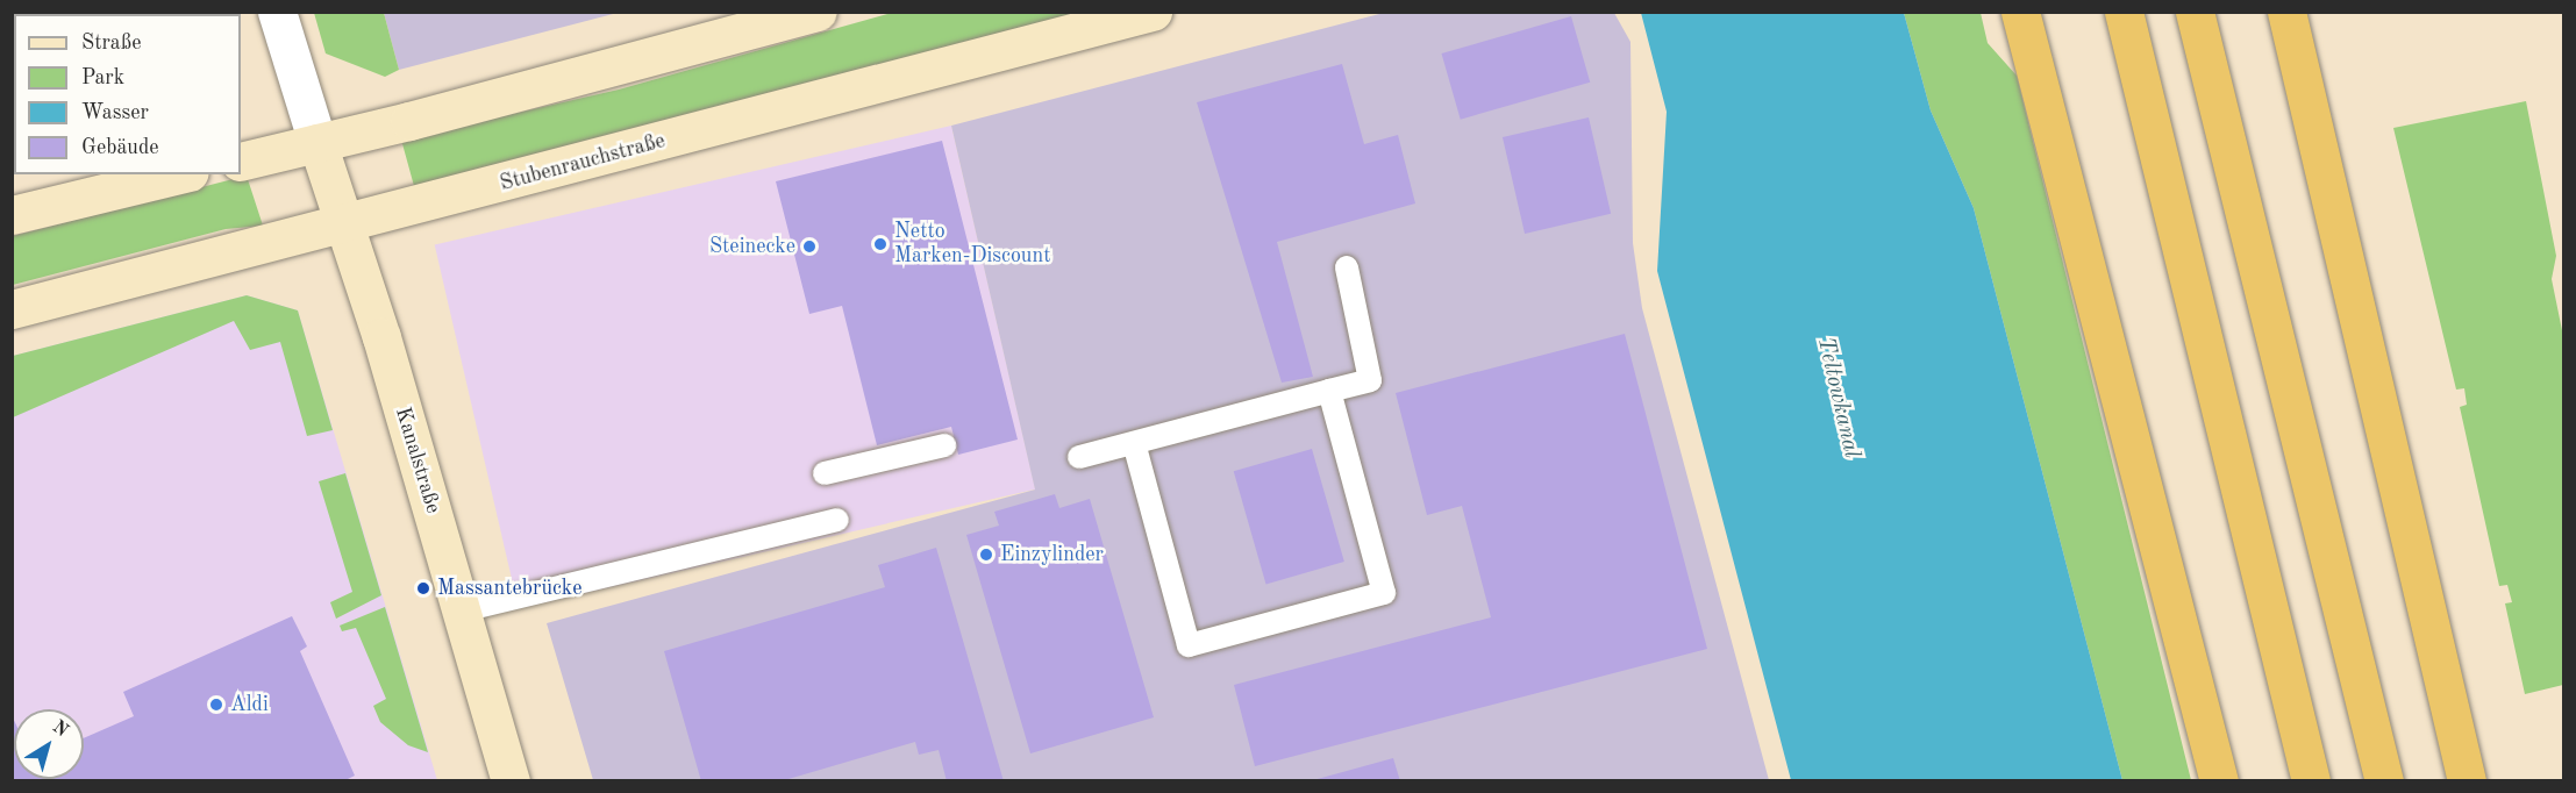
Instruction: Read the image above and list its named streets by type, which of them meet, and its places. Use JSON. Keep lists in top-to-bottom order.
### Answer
{
  "streets": {
    "main road": ["Stubenrauchstraße", "Kanalstraße"]
  },
  "crossings": [
    ["Stubenrauchstraße", "Kanalstraße"]
  ],
  "water": ["Teltowkanal"],
  "places": [
    "Netto Marken-Discount",
    "Steinecke",
    "Einzylinder",
    "Massantebrücke",
    "Aldi"
  ],
  "legend": [
    "Straße",
    "Park",
    "Wasser",
    "Gebäude"
  ],
  "north": "top right"
}
